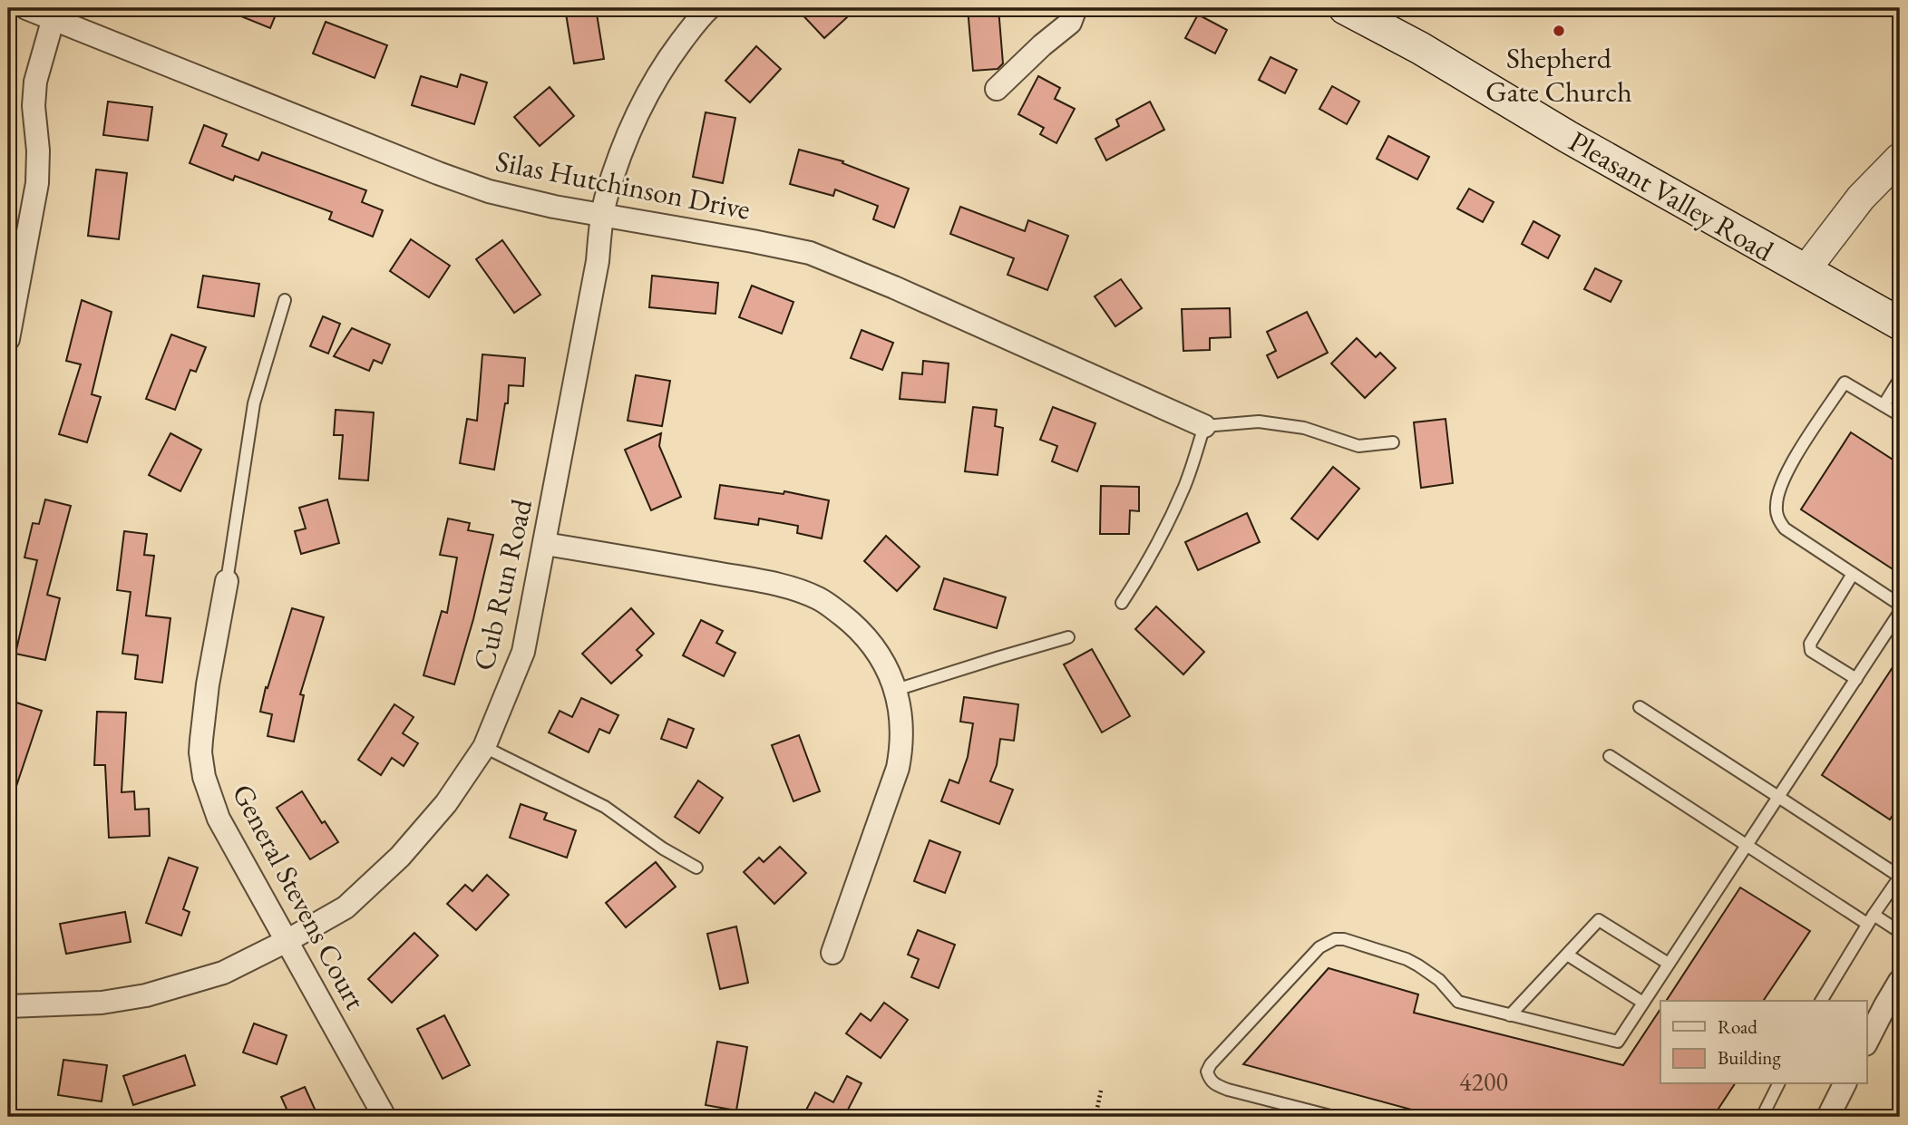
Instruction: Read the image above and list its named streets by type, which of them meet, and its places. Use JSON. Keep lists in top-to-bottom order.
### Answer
{
  "streets": {
    "main road": ["Pleasant Valley Road"],
    "street": ["Silas Hutchinson Drive", "Cub Run Road", "General Stevens Court"]
  },
  "crossings": [
    ["Silas Hutchinson Drive", "Cub Run Road"],
    ["Cub Run Road", "General Stevens Court"]
  ],
  "places": ["Shepherd Gate Church"],
  "house_numbers": ["4200"],
  "legend": ["Road", "Building"]
}
